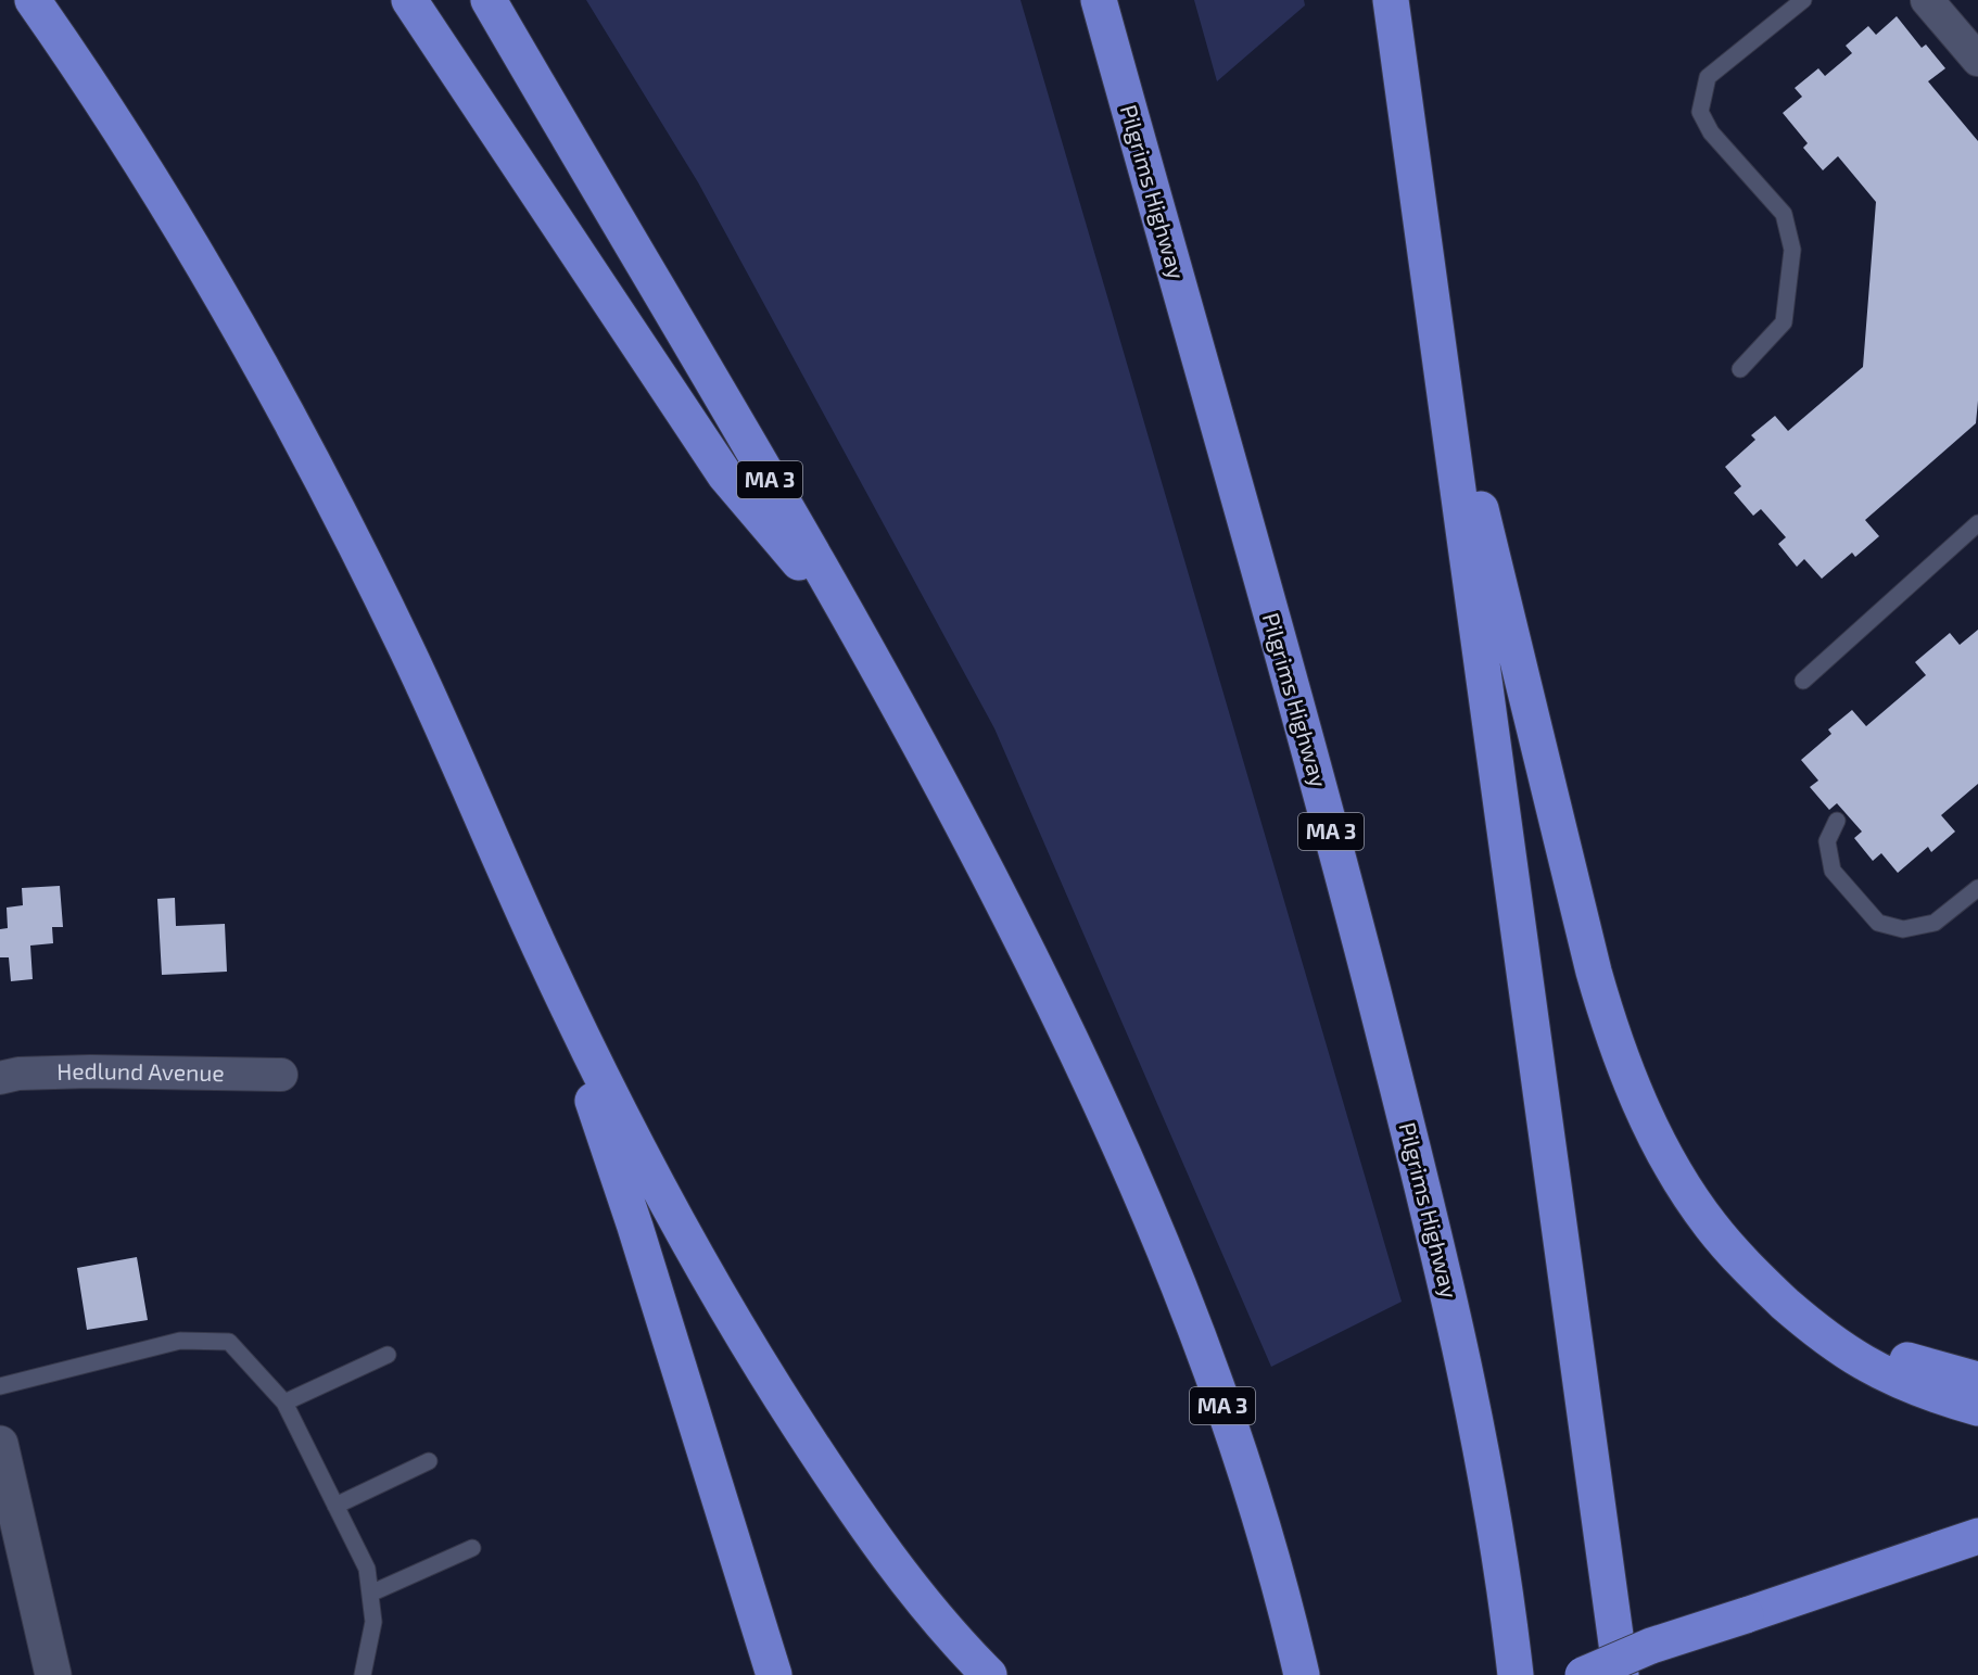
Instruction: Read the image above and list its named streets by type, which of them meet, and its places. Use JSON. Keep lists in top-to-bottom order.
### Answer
{
  "streets": {
    "highway": ["Pilgrims Highway", "MA 3"],
    "street": ["Hedlund Avenue"]
  }
}
